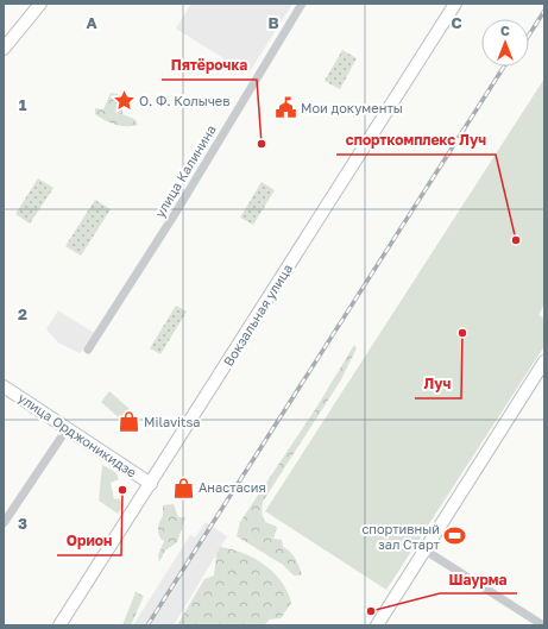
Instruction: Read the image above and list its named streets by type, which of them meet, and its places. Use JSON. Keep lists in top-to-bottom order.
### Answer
{
  "streets": {
    "street": ["улица Калинина", "Вокзальная улица", "улица Орджоникидзе"]
  },
  "crossings": [
    ["Вокзальная улица", "улица Орджоникидзе"]
  ],
  "places": {
    "place": ["О. Ф. Колычев"],
    "public building": ["Мои документы"],
    "other": [
      "Пятёрочка",
      "спорткомплекс Луч",
      "Луч",
      "Орион",
      "Шаурма"
    ],
    "shop": ["Milavitsa", "Анастасия"],
    "sports": ["спортивный зал Старт"]
  },
  "north": "top",
  "grid": {
    "columns": ["A", "B", "C"],
    "rows": ["1", "2", "3"]
  }
}
